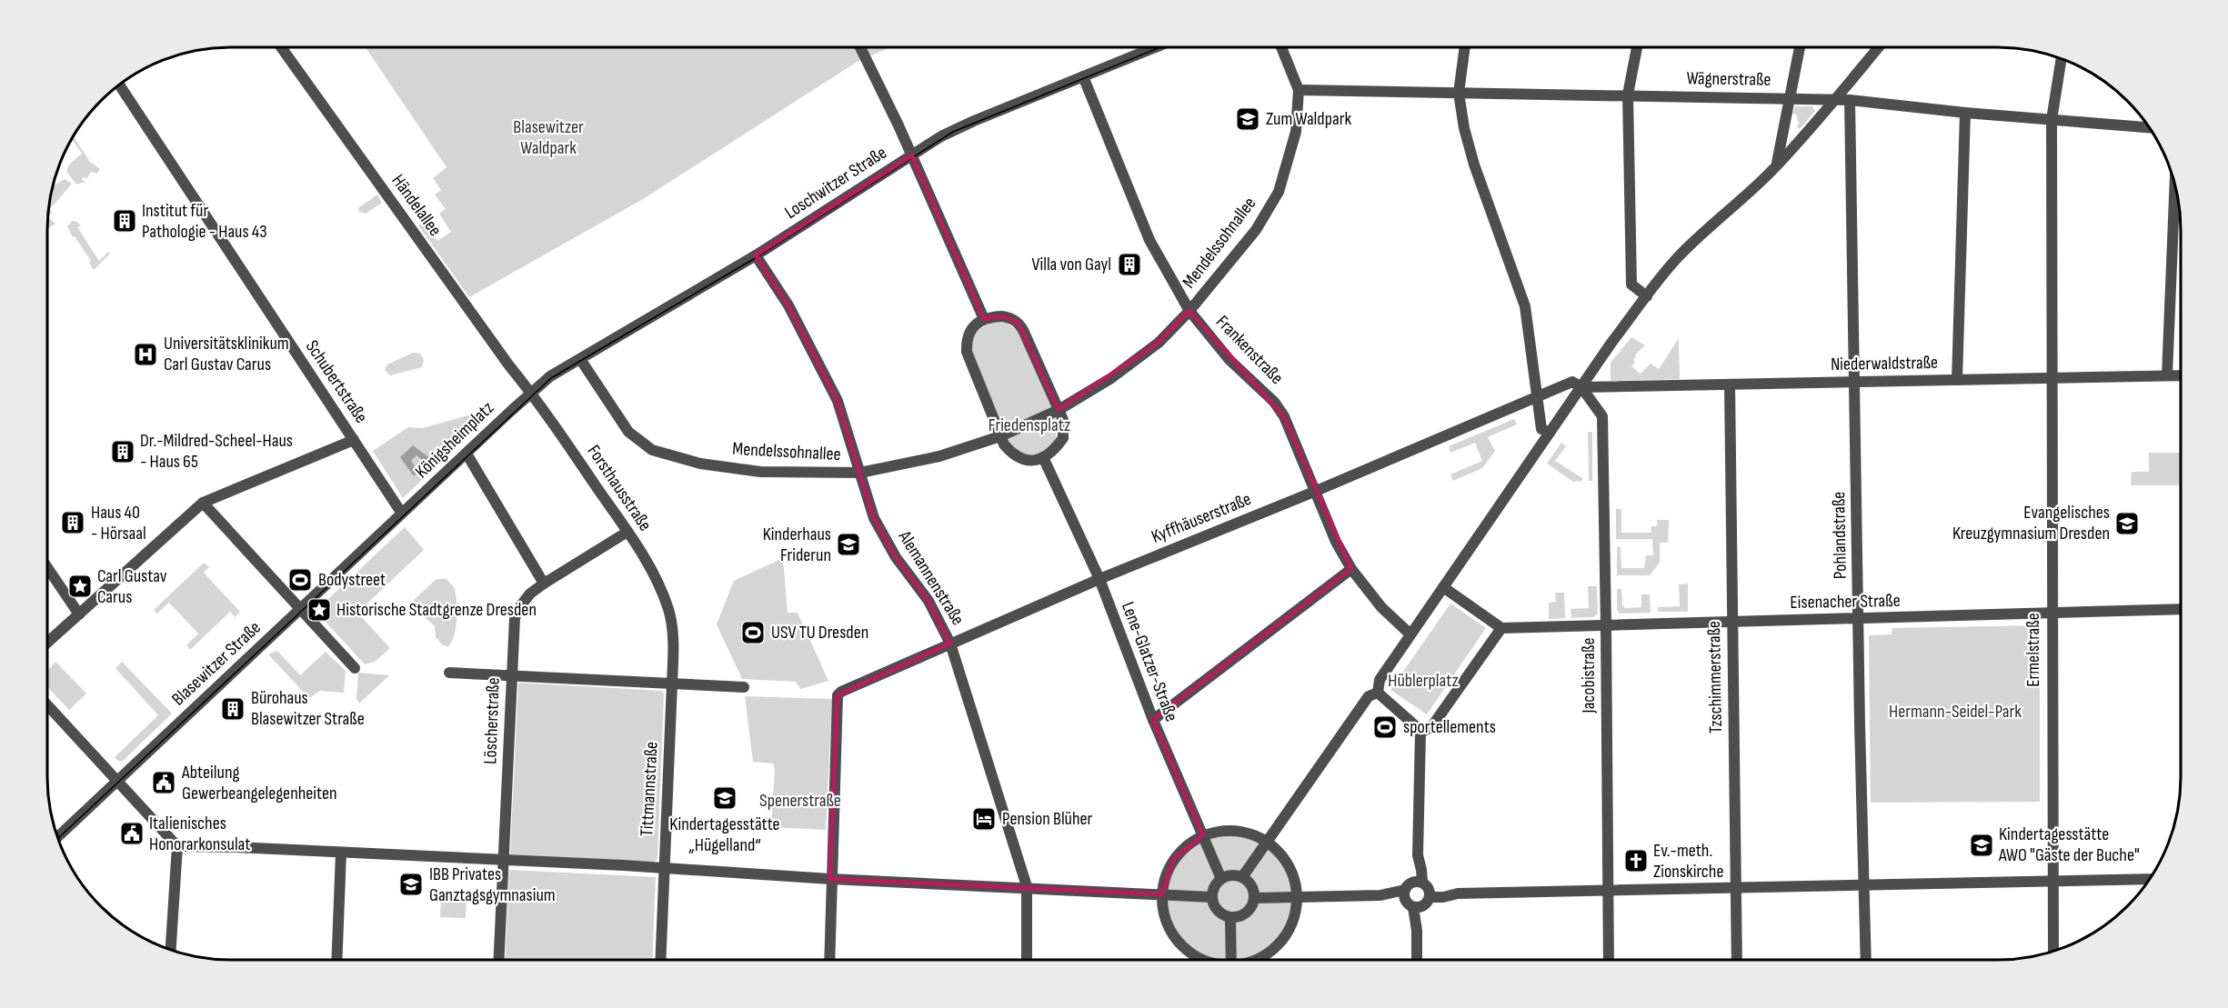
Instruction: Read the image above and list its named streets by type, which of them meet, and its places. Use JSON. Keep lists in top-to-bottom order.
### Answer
{
  "streets": {
    "street": [
      "Wägnerstraße",
      "Loschwitzer Straße",
      "Händelallee",
      "Mendelssohnallee",
      "Frankenstraße",
      "Niederwaldstraße",
      "Schubertstraße",
      "Königsheimplatz",
      "Forsthausstraße",
      "Kyffhäuserstraße",
      "Pohlandstraße",
      "Alemannenstraße",
      "Eisenacher Straße",
      "Ermelstraße",
      "Lene-Glatzer-Straße",
      "Blasewitzer Straße",
      "Jacobistraße",
      "Tzschimmerstraße",
      "Löscherstraße",
      "Tittmannstraße"
    ]
  },
  "crossings": [
    ["Wägnerstraße", "Mendelssohnallee"],
    ["Wägnerstraße", "Pohlandstraße"],
    ["Wägnerstraße", "Ermelstraße"],
    ["Loschwitzer Straße", "Händelallee"],
    ["Loschwitzer Straße", "Mendelssohnallee"],
    ["Loschwitzer Straße", "Frankenstraße"],
    ["Loschwitzer Straße", "Königsheimplatz"],
    ["Loschwitzer Straße", "Forsthausstraße"],
    ["Loschwitzer Straße", "Alemannenstraße"],
    ["Händelallee", "Königsheimplatz"],
    ["Händelallee", "Forsthausstraße"],
    ["Mendelssohnallee", "Frankenstraße"],
    ["Mendelssohnallee", "Alemannenstraße"],
    ["Frankenstraße", "Kyffhäuserstraße"],
    ["Niederwaldstraße", "Kyffhäuserstraße"],
    ["Niederwaldstraße", "Pohlandstraße"],
    ["Niederwaldstraße", "Ermelstraße"],
    ["Niederwaldstraße", "Jacobistraße"],
    ["Niederwaldstraße", "Tzschimmerstraße"],
    ["Schubertstraße", "Königsheimplatz"],
    ["Schubertstraße", "Blasewitzer Straße"],
    ["Königsheimplatz", "Forsthausstraße"],
    ["Königsheimplatz", "Blasewitzer Straße"],
    ["Forsthausstraße", "Löscherstraße"],
    ["Forsthausstraße", "Tittmannstraße"],
    ["Kyffhäuserstraße", "Alemannenstraße"],
    ["Kyffhäuserstraße", "Lene-Glatzer-Straße"],
    ["Kyffhäuserstraße", "Jacobistraße"],
    ["Pohlandstraße", "Eisenacher Straße"],
    ["Eisenacher Straße", "Ermelstraße"],
    ["Eisenacher Straße", "Jacobistraße"],
    ["Eisenacher Straße", "Tzschimmerstraße"]
  ],
  "parks": [
    "Blasewitzer Waldpark",
    "Friedensplatz",
    "Hüblerplatz",
    "Hermann-Seidel-Park",
    "Spenerstraße"
  ],
  "places": {
    "school or university": [
      "Zum Waldpark",
      "Evangelisches Kreuzgymnasium Dresden",
      "Kinderhaus Friderun",
      "Kindertagesstätte „Hügelland“",
      "Kindertagesstätte AWO \"Gäste der Buche\"",
      "IBB Privates Ganztagsgymnasium"
    ],
    "building": [
      "Institut für Pathologie - Haus 43",
      "Villa von Gayl",
      "Dr.-Mildred-Scheel-Haus - Haus 65",
      "Haus 40 - Hörsaal",
      "Bürohaus Blasewitzer Straße"
    ],
    "hospital": ["Universitätsklinikum Carl Gustav Carus"],
    "sports": ["Bodystreet", "USV TU Dresden", "sportellements"],
    "place": ["Carl Gustav Carus", "Historische Stadtgrenze Dresden"],
    "public building": ["Abteilung Gewerbeangelegenheiten", "Italienisches Honorarkonsulat"],
    "hotel": ["Pension Blüher"],
    "church": ["Ev.-meth. Zionskirche"]
  }
}
